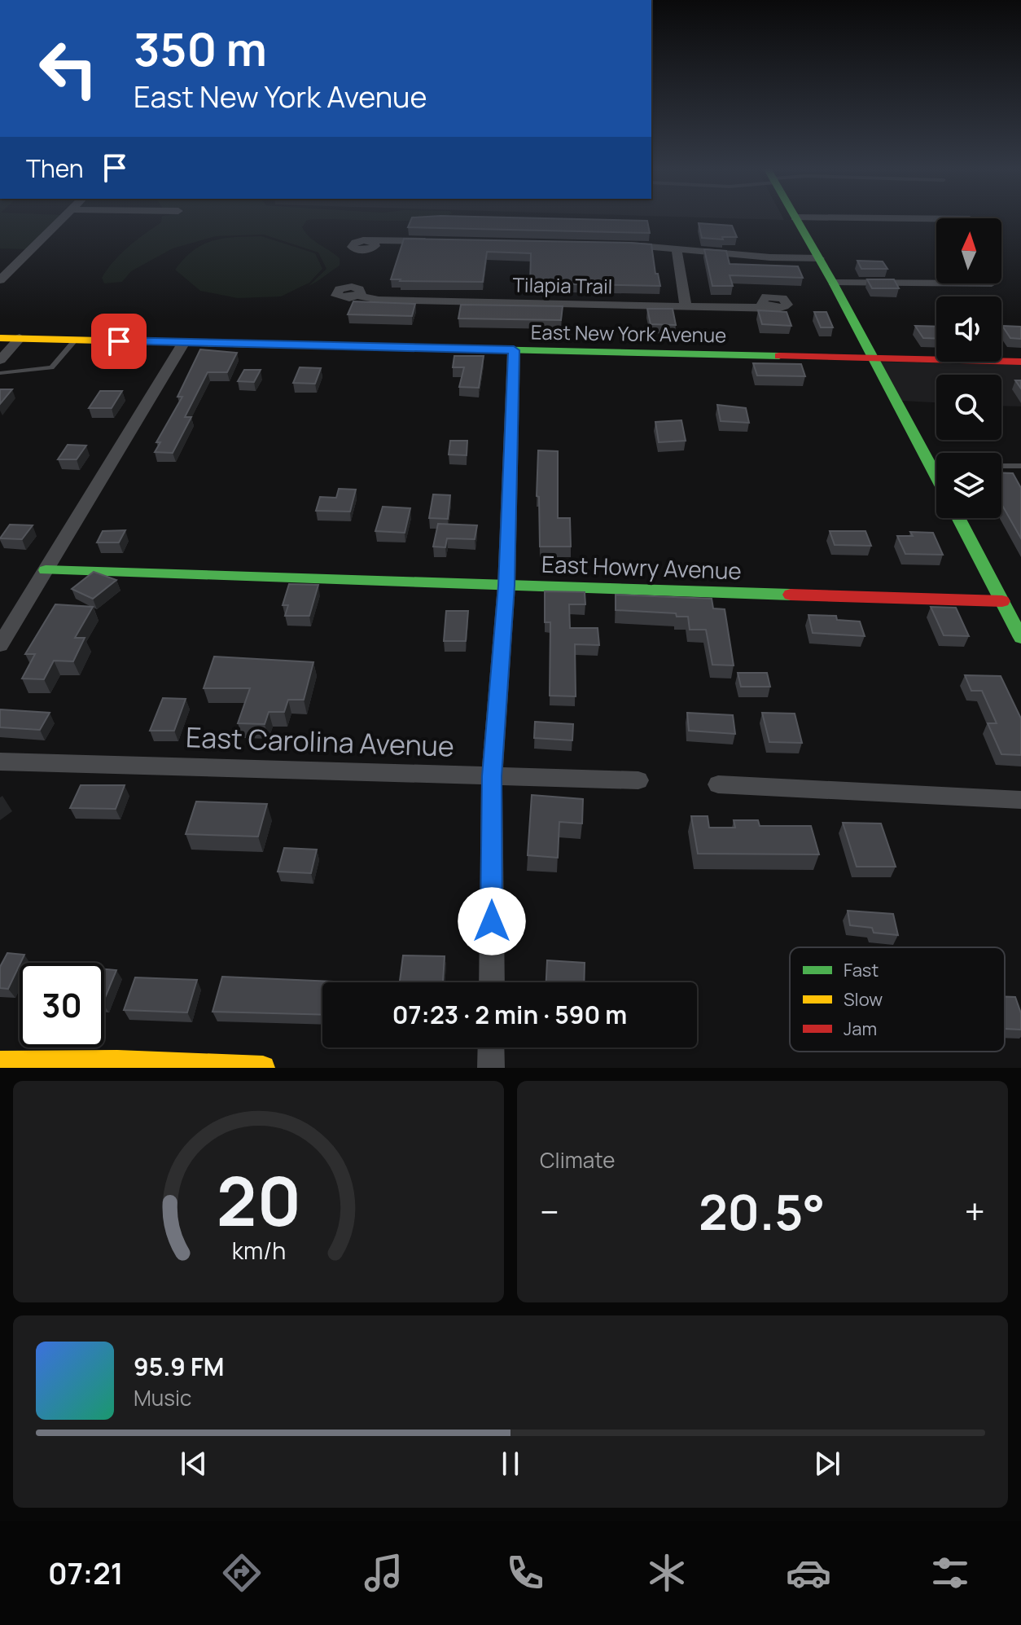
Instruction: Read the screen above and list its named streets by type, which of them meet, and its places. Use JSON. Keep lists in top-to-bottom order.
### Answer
{
  "streets": {
    "main road": ["East New York Avenue", "East Howry Avenue"],
    "street": ["Tilapia Trail", "East Carolina Avenue"]
  },
  "legend": ["Fast", "Slow", "Jam"],
  "north": "top",
  "page": {
    "turn": ["350 m", "East New York Avenue"],
    "then": "Then",
    "limit": "30",
    "trip": "07:23 · 2 min · 590 m",
    "tile": "Climate",
    "heat": ["−", "20.5°", "+"],
    "song": ["95.9 FM", "Music"],
    "tabs": "07:21",
    "gauge": ["20", "km/h"]
  }
}
